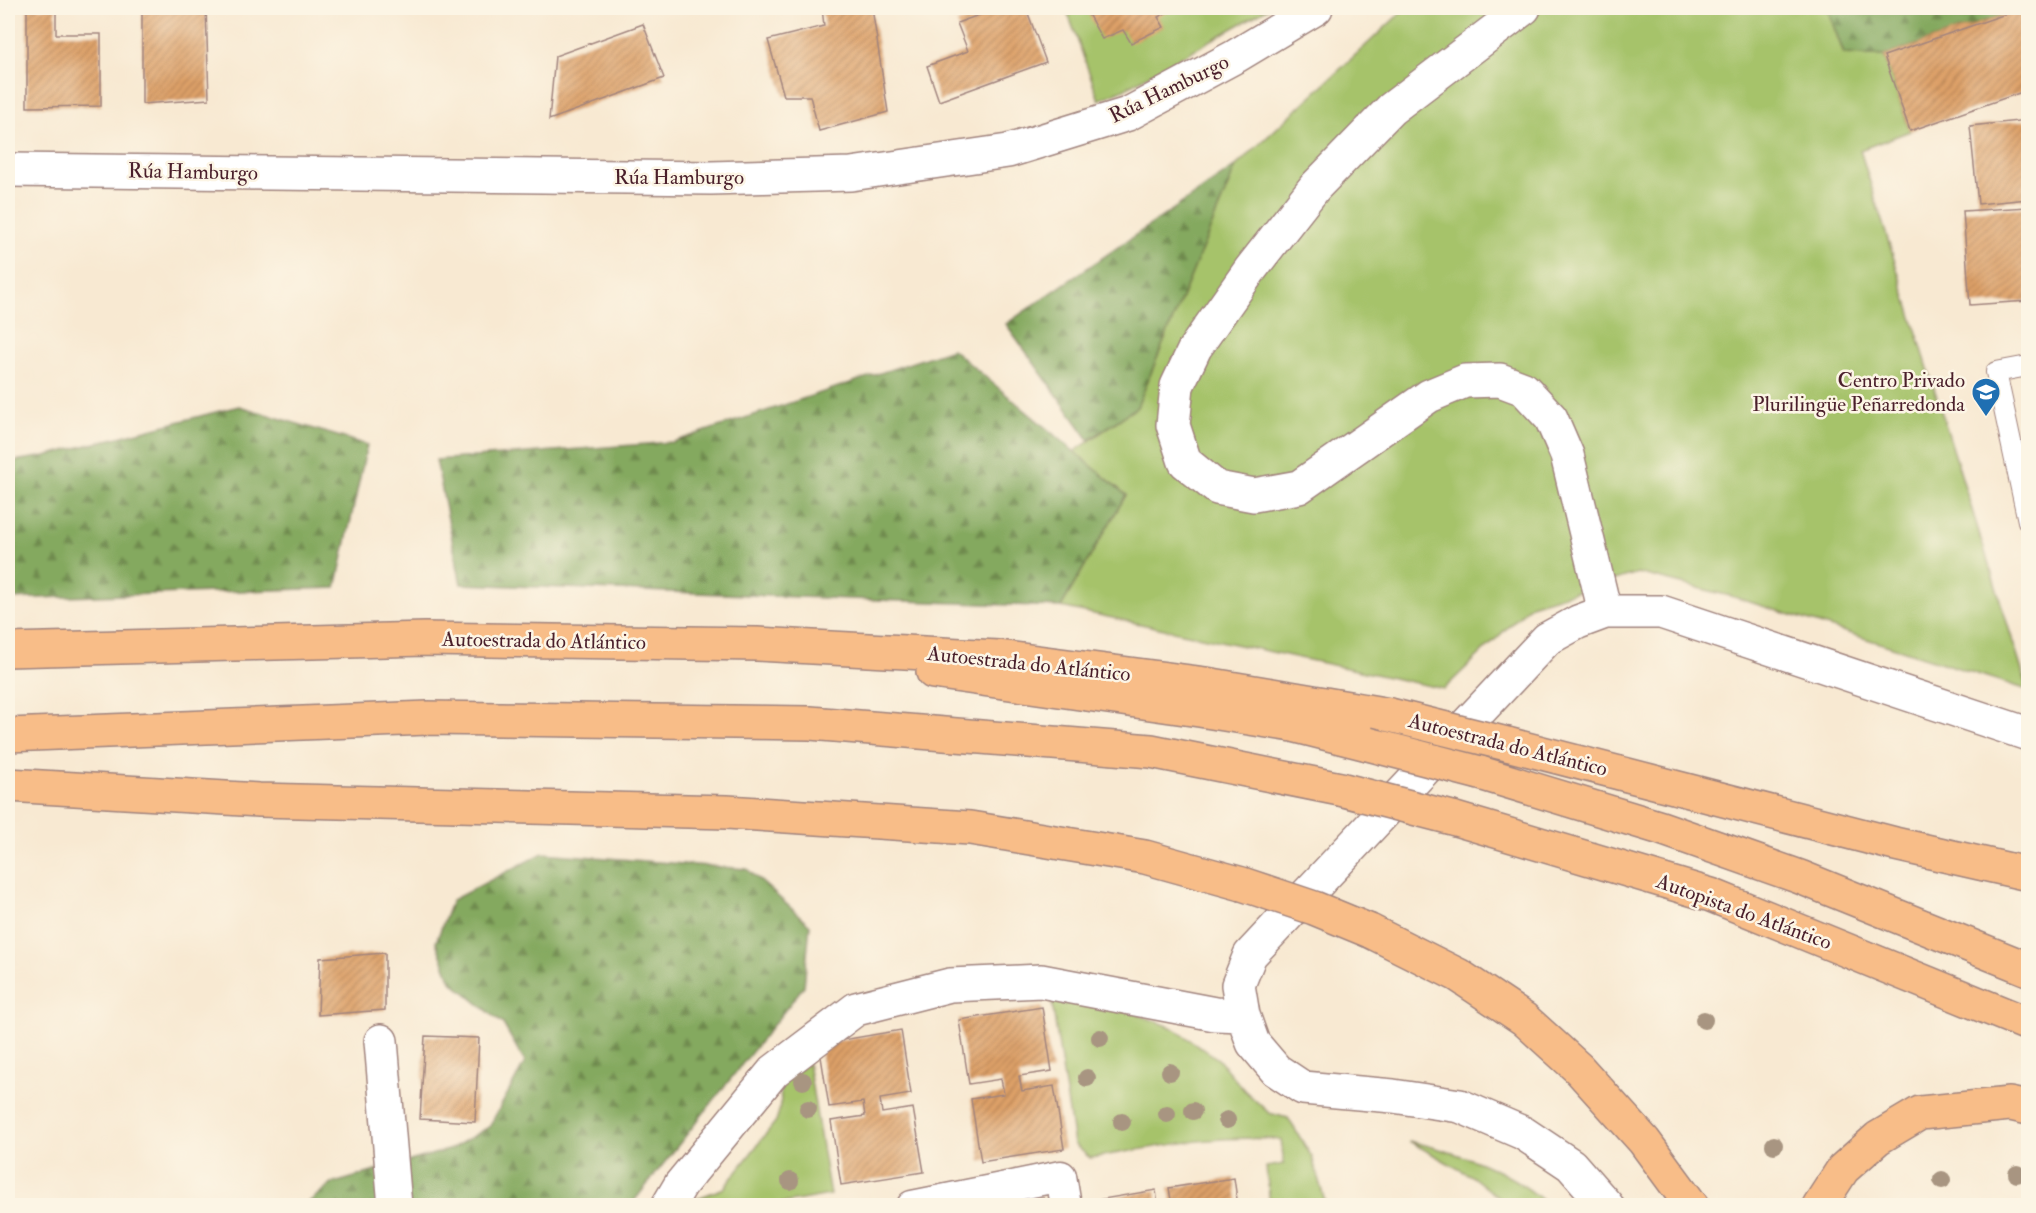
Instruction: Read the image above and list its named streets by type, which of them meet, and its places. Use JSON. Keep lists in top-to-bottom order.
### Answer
{
  "streets": {
    "highway": ["Autoestrada do Atlántico", "Autopista do Atlántico"],
    "street": ["Rúa Hamburgo"]
  },
  "places": {
    "school or university": ["Centro Privado Plurilingüe Peñarredonda"]
  }
}
